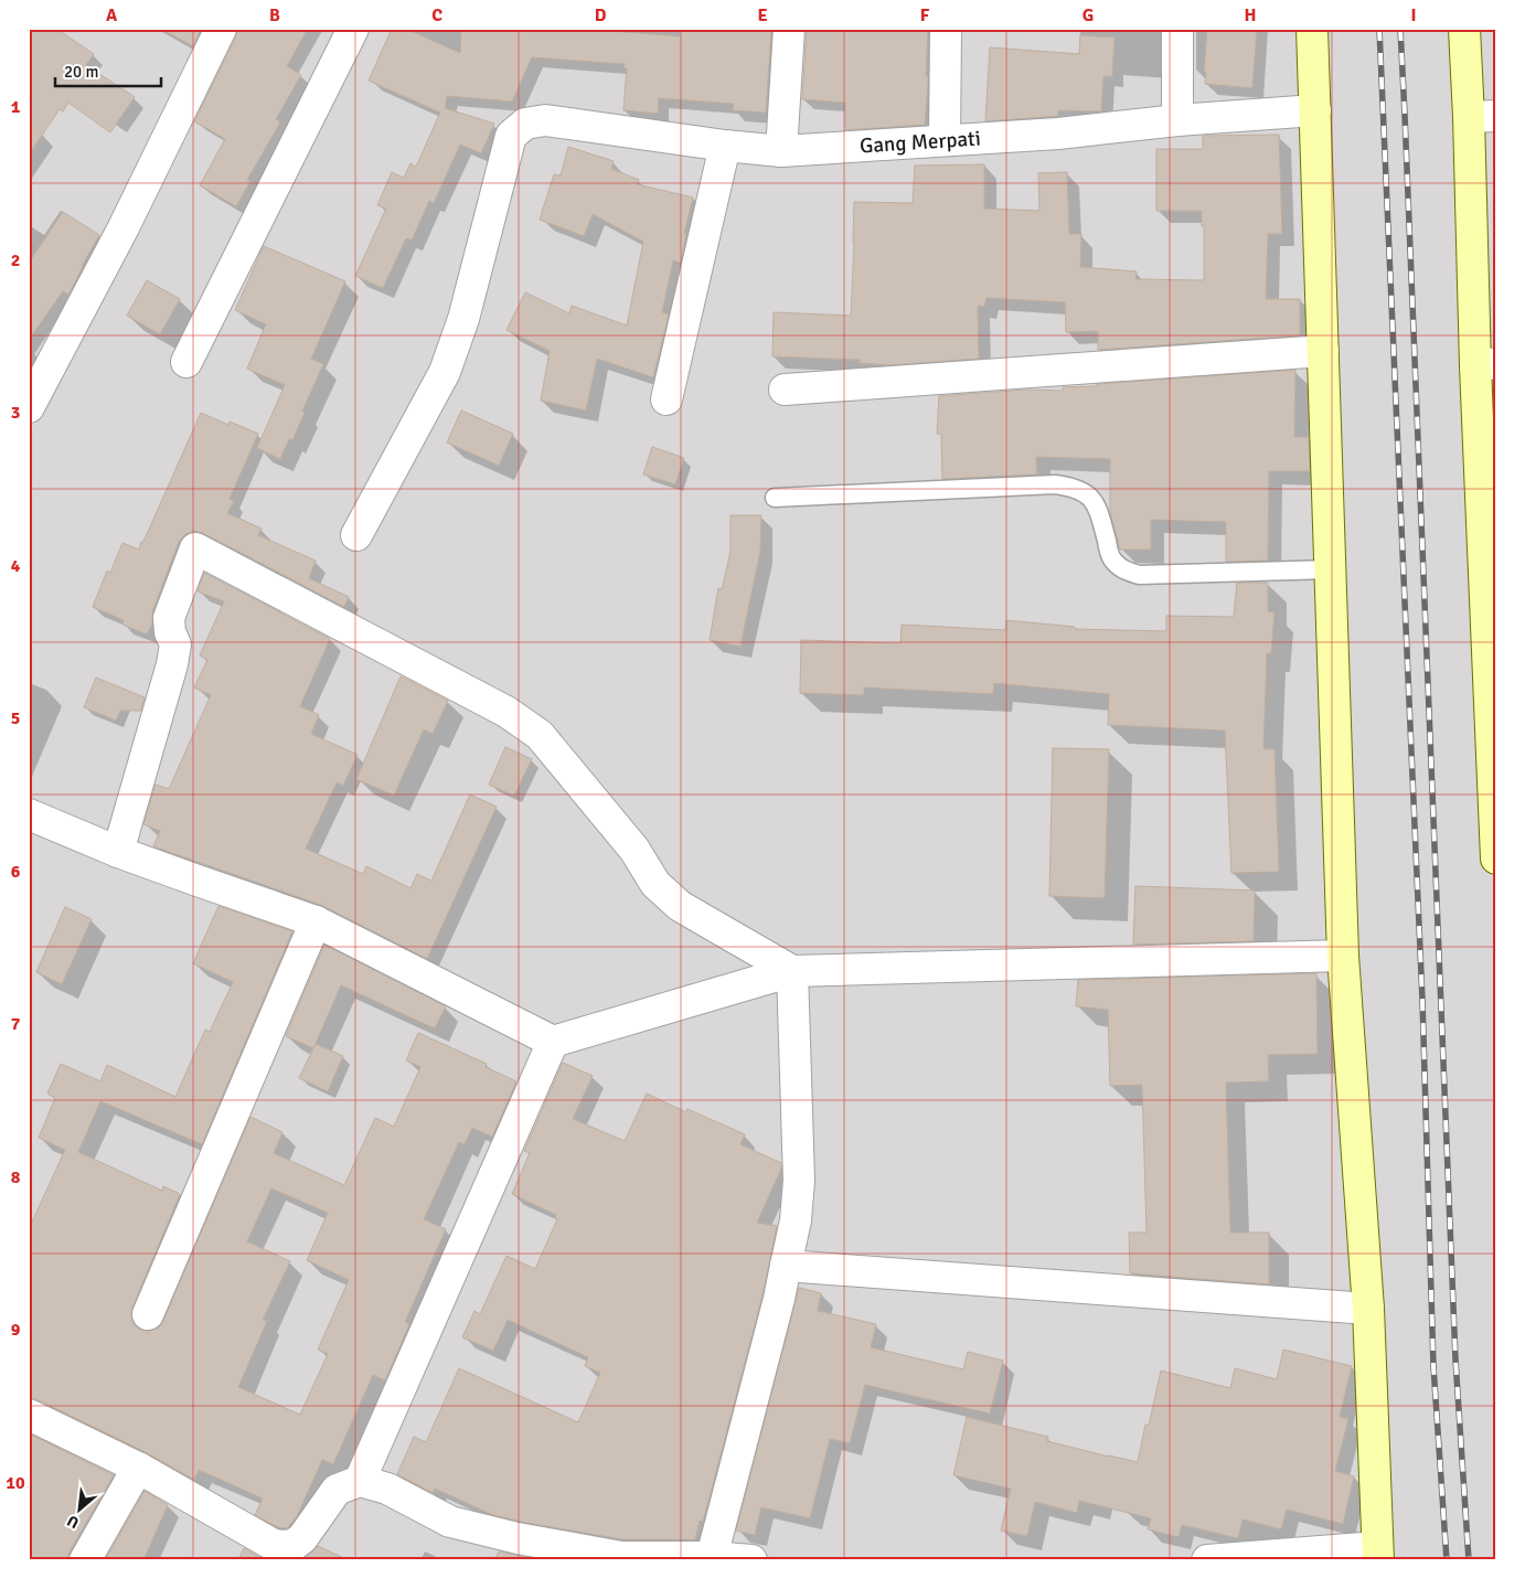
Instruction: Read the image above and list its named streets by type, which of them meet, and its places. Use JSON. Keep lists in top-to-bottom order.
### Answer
{
  "streets": {
    "street": ["Gang Merpati"]
  },
  "scale_bar": "20 m",
  "north": "bottom left",
  "grid": {
    "columns": [
      "A",
      "B",
      "C",
      "D",
      "E",
      "F",
      "G",
      "H",
      "I"
    ],
    "rows": [
      "1",
      "2",
      "3",
      "4",
      "5",
      "6",
      "7",
      "8",
      "9",
      "10"
    ]
  }
}
